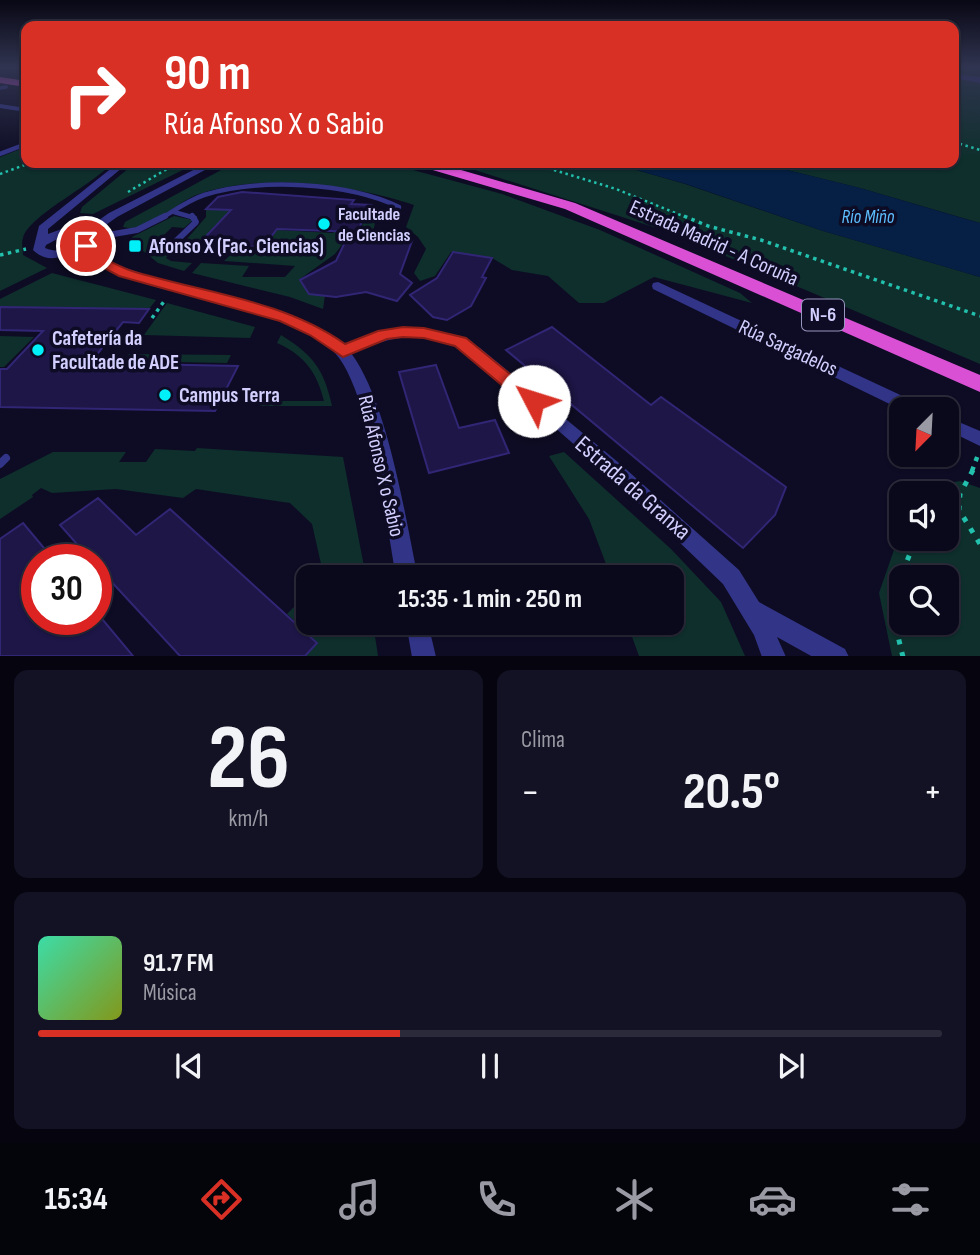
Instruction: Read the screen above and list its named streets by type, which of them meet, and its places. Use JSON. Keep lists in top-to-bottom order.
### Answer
{
  "streets": {
    "highway": ["Estrada Madrid - A Coruña", "N-6"],
    "street": ["Rúa Sargadelos", "Rúa Afonso X o Sabio", "Estrada da Granxa"]
  },
  "crossings": [
    ["Rúa Afonso X o Sabio", "Estrada da Granxa"]
  ],
  "water": ["Río Miño"],
  "places": {
    "other": ["Facultade de Ciencias", "Cafetería da Facultade de ADE", "Campus Terra"],
    "transit": ["Afonso X (Fac. Ciencias)"]
  },
  "north": "bottom left",
  "page": {
    "turn": ["90 m", "Rúa Afonso X o Sabio"],
    "limit": "30",
    "trip": "15:35 · 1 min · 250 m",
    "tile": [
      ["26", "km/h"],
      "Clima"
    ],
    "heat": ["−", "20.5°", "+"],
    "song": ["91.7 FM", "Música"],
    "tabs": "15:34"
  }
}
